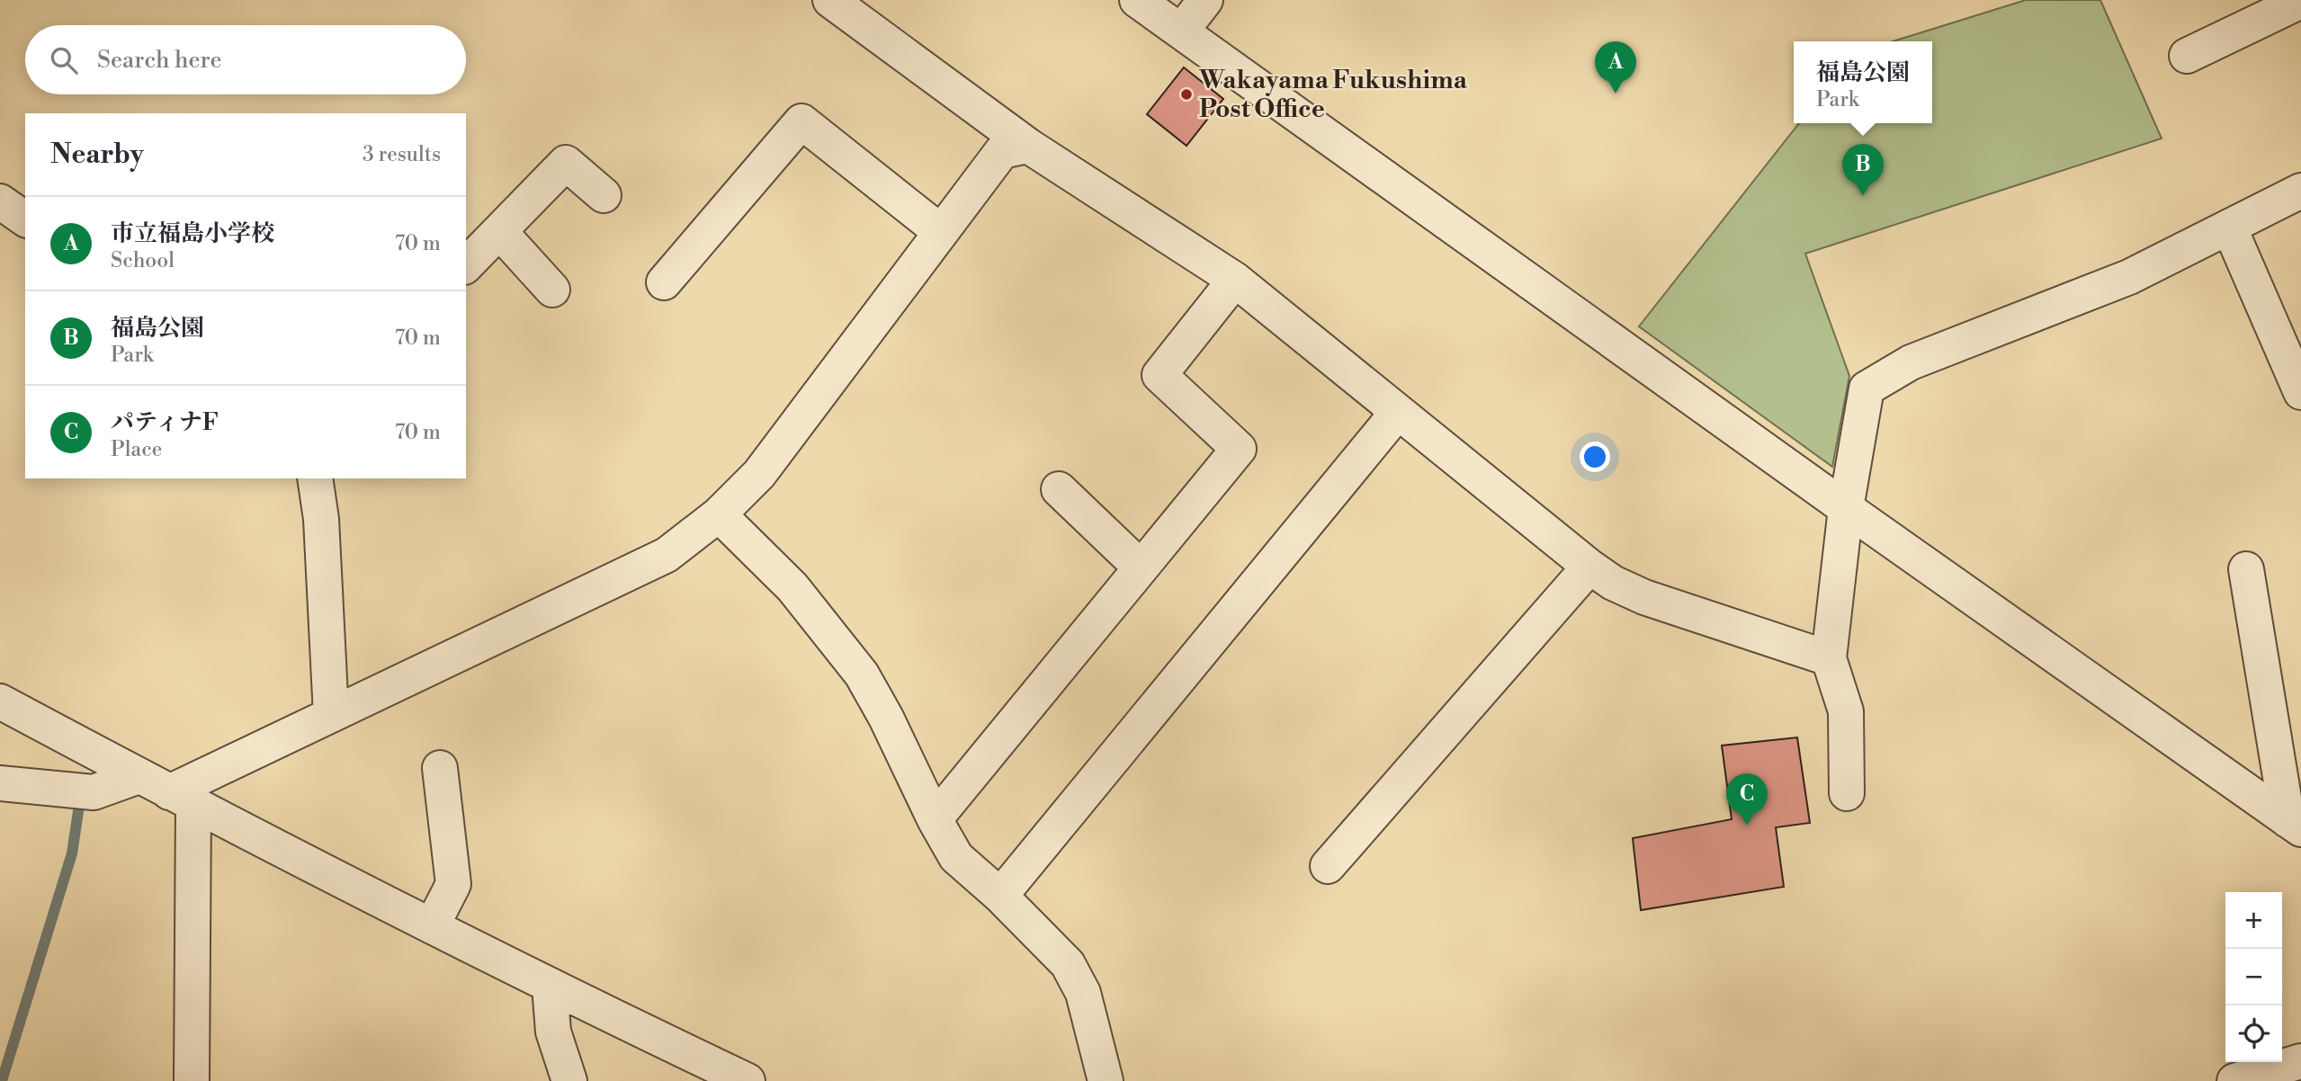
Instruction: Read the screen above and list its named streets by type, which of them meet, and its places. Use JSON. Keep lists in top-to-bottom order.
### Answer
{
  "places": ["Wakayama Fukushima Post Office"],
  "page": {
    "search": "Search here",
    "pins": ["A", "B", "C"],
    "popup": ["福島公園", "Park"],
    "heading": ["Nearby", "3 results"],
    "list": [
      {
        "mark": "A",
        "name": "市立福島小学校",
        "note": "School",
        "value": "70 m"
      },
      {
        "mark": "B",
        "name": "福島公園",
        "note": "Park",
        "value": "70 m"
      },
      {
        "mark": "C",
        "name": "パティナF",
        "note": "Place",
        "value": "70 m"
      }
    ],
    "map_buttons": ["+", "−"]
  }
}
